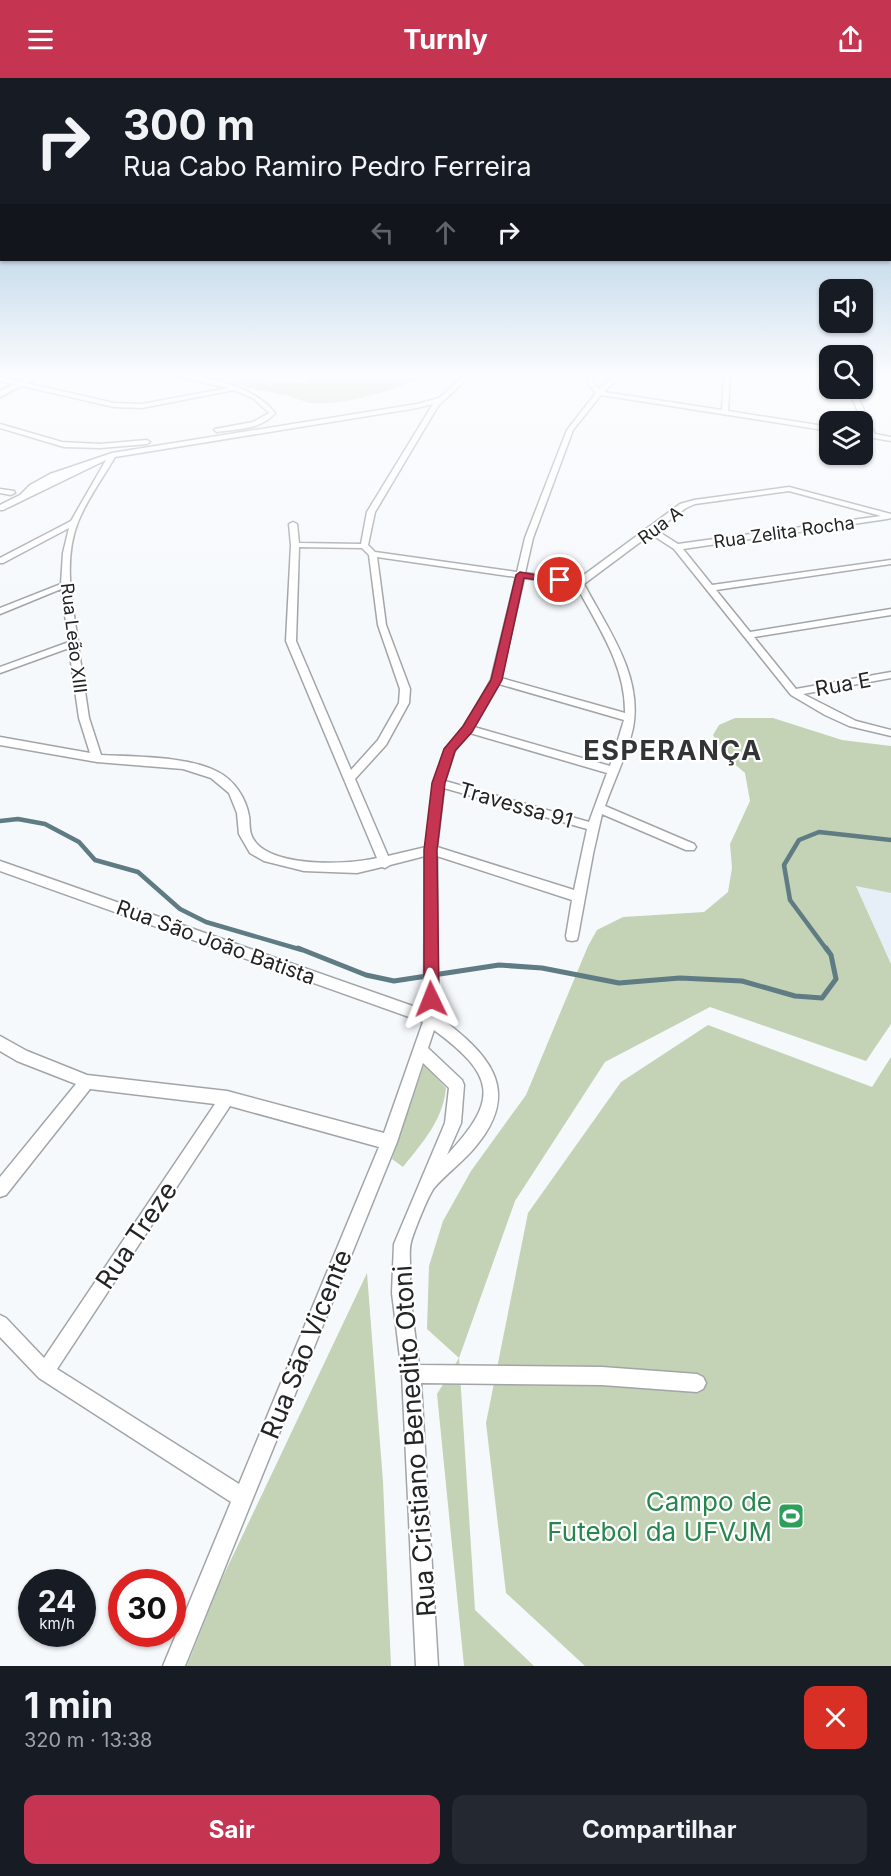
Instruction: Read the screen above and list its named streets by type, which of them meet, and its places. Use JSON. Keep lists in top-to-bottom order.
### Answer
{
  "streets": {
    "street": [
      "Rua A",
      "Rua Zelita Rocha",
      "Rua Leão XIII",
      "Rua E",
      "Travessa 91",
      "Rua São João Batista",
      "Rua Treze",
      "Rua São Vicente",
      "Rua Cristiano Benedito Otoni"
    ]
  },
  "crossings": [
    ["Rua A", "Rua Zelita Rocha"],
    ["Travessa 91", "Rua São Vicente"],
    ["Rua São João Batista", "Rua São Vicente"],
    ["Rua São João Batista", "Rua Cristiano Benedito Otoni"],
    ["Rua São Vicente", "Rua Cristiano Benedito Otoni"]
  ],
  "districts": ["ESPERANÇA"],
  "places": {
    "sports": ["Campo de Futebol da UFVJM"]
  },
  "page": {
    "header": "Turnly",
    "turn": ["300 m", "Rua Cabo Ramiro Pedro Ferreira"],
    "speed": "24 km/h",
    "limit": "30",
    "heading": ["1 min", "320 m · 13:38"],
    "buttons": ["Sair", "Compartilhar"]
  }
}
